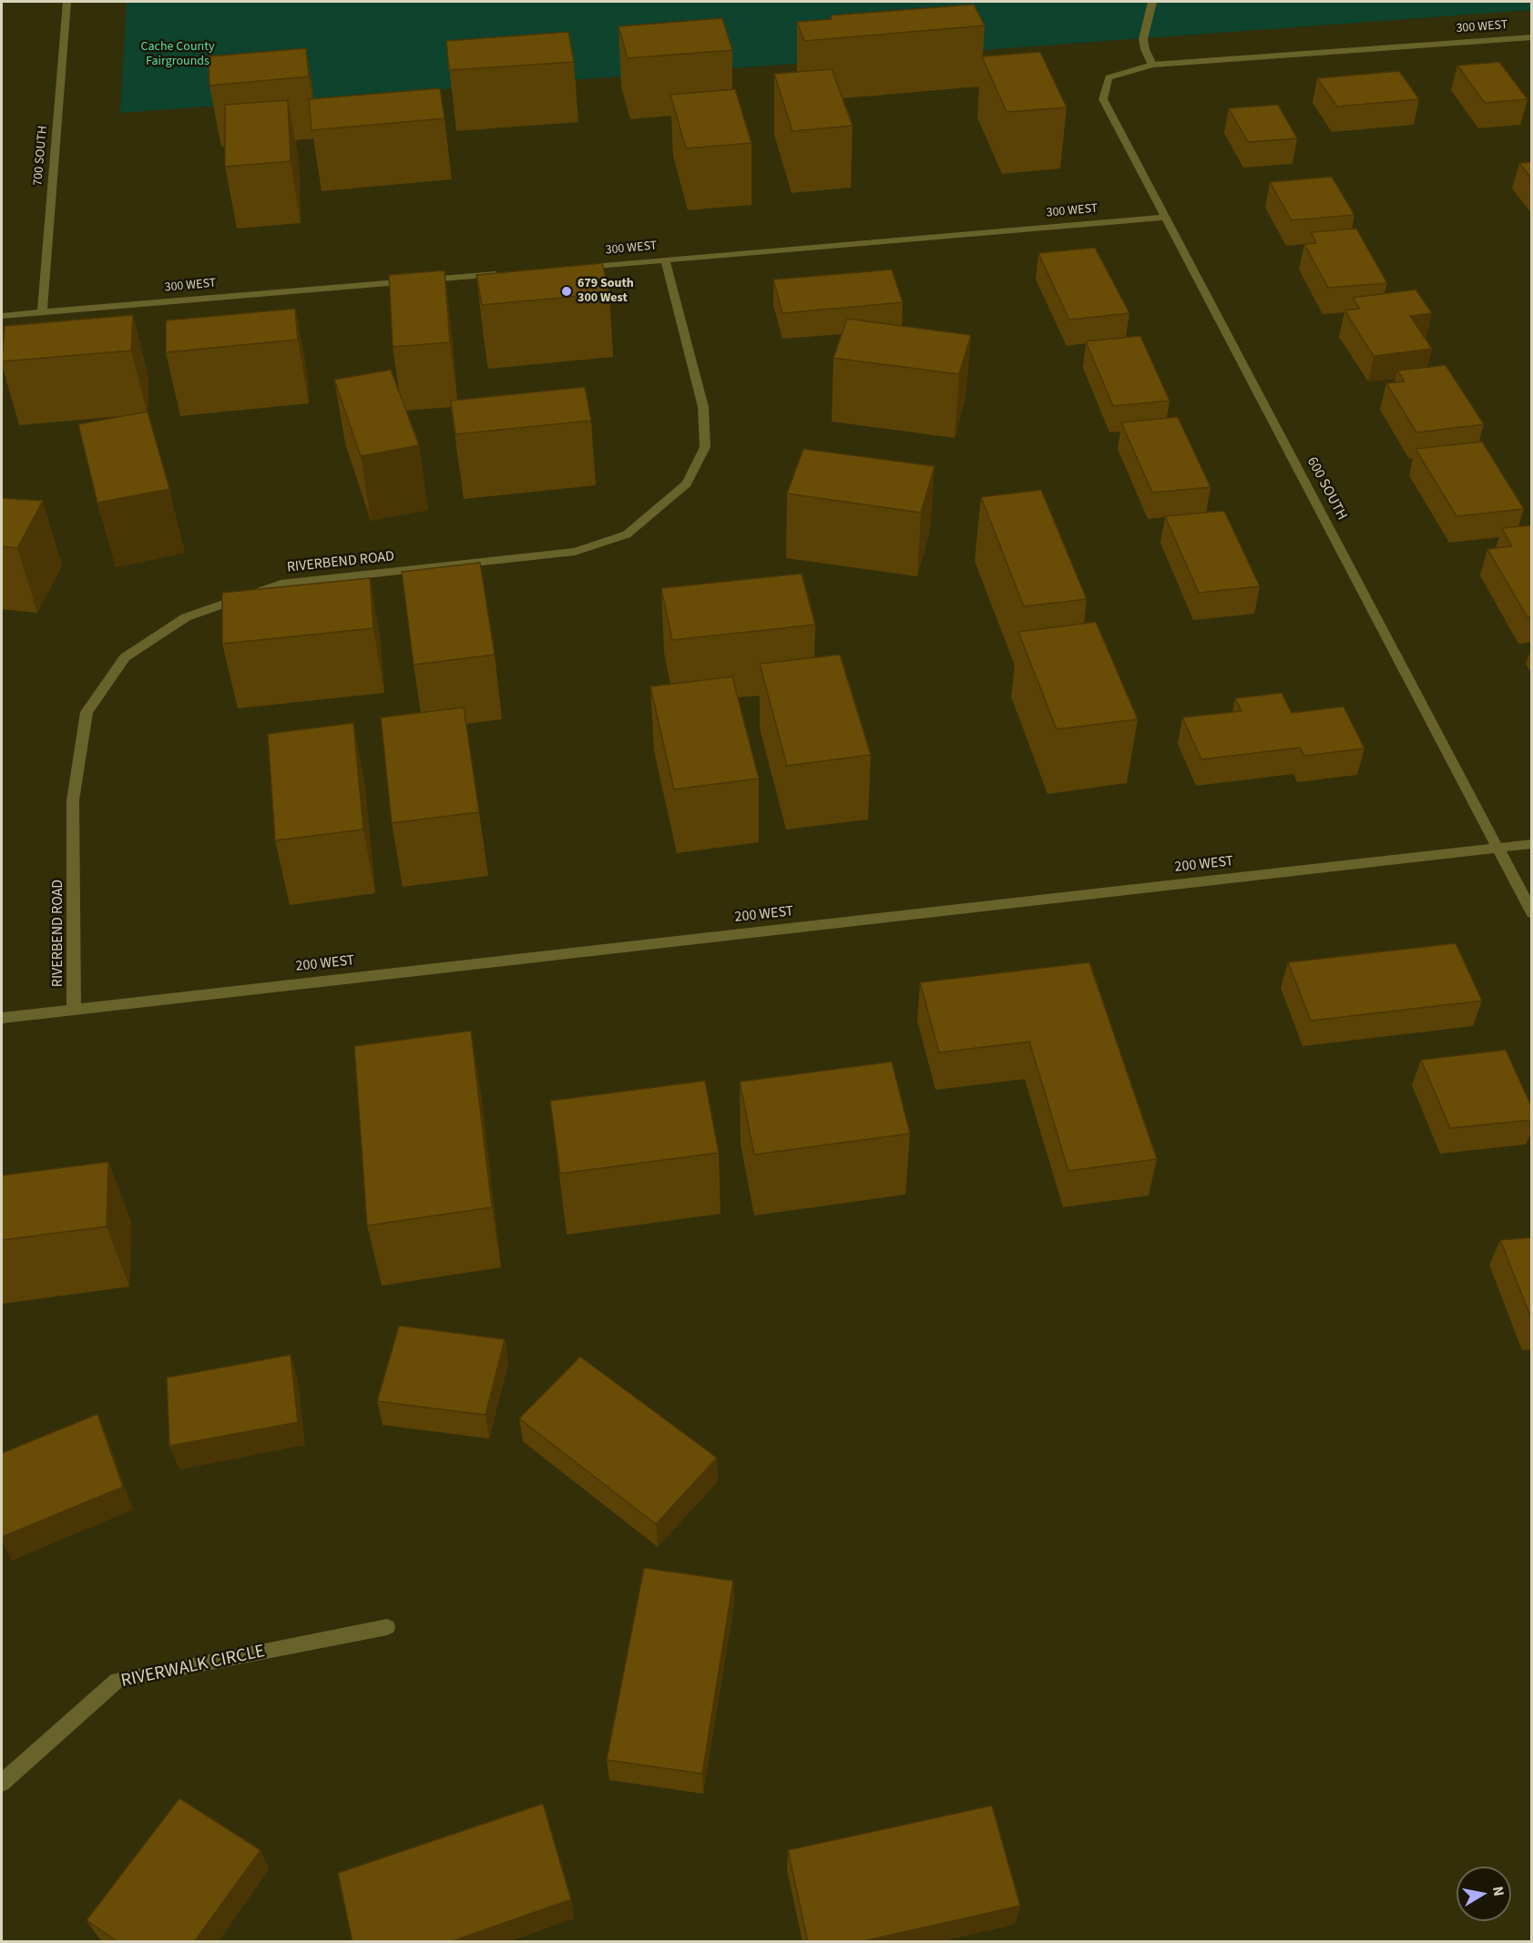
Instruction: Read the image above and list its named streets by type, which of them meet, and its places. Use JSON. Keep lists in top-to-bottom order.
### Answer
{
  "streets": {
    "street": [
      "300 WEST",
      "700 SOUTH",
      "600 SOUTH",
      "RIVERBEND ROAD",
      "200 WEST",
      "RIVERWALK CIRCLE"
    ]
  },
  "crossings": [
    ["300 WEST", "700 SOUTH"],
    ["300 WEST", "600 SOUTH"],
    ["300 WEST", "RIVERBEND ROAD"],
    ["600 SOUTH", "200 WEST"],
    ["RIVERBEND ROAD", "200 WEST"]
  ],
  "parks": ["Cache County Fairgrounds"],
  "places": ["679 South 300 West"],
  "north": "right"
}
